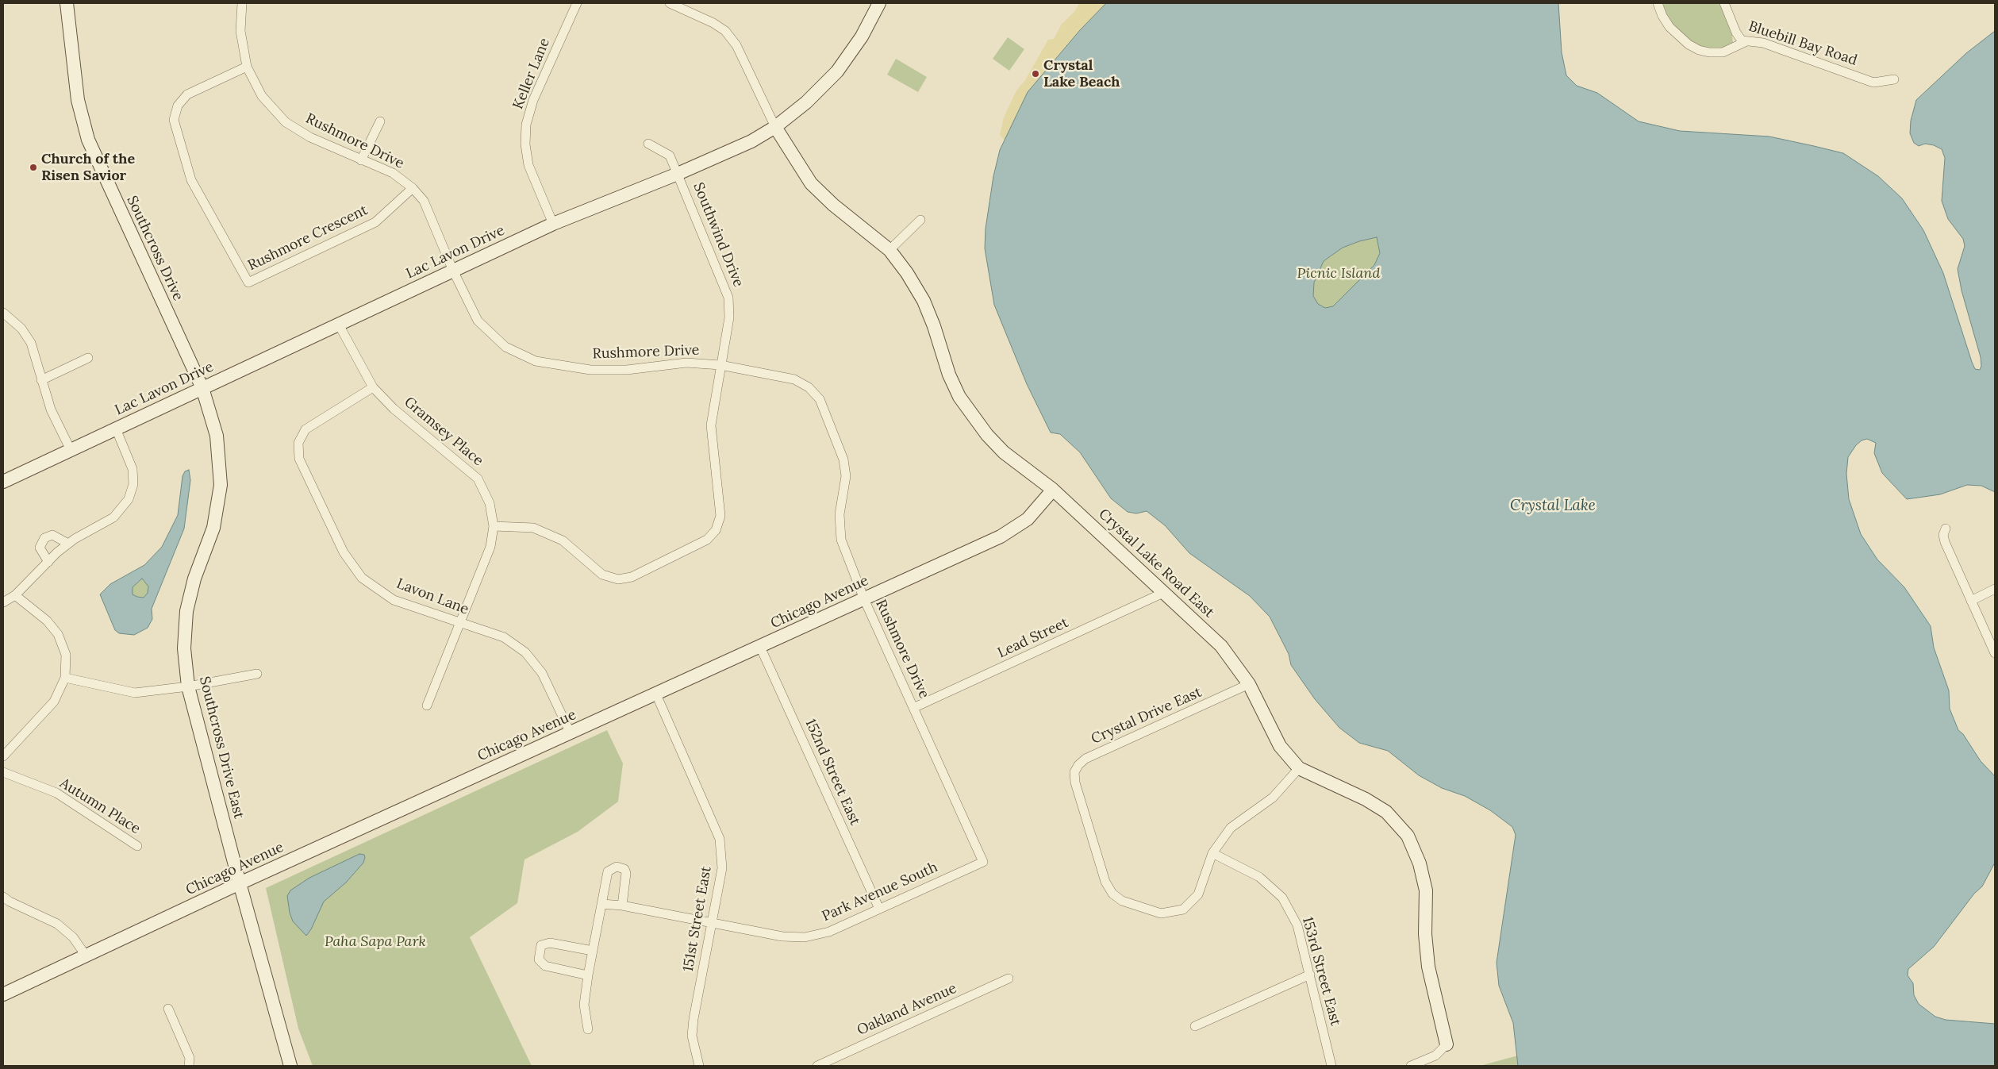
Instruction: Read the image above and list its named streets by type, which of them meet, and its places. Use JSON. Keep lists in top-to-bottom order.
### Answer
{
  "streets": {
    "street": [
      "Bluebill Bay Road",
      "Keller Lane",
      "Rushmore Drive",
      "Southwind Drive",
      "Rushmore Crescent",
      "Southcross Drive",
      "Lac Lavon Drive",
      "Gramsey Place",
      "Crystal Lake Road East",
      "Lavon Lane",
      "Chicago Avenue",
      "Lead Street",
      "Crystal Drive East",
      "Southcross Drive East",
      "152nd Street East",
      "Autumn Place",
      "Park Avenue South",
      "151st Street East",
      "153rd Street East",
      "Oakland Avenue"
    ]
  },
  "crossings": [
    ["Keller Lane", "Lac Lavon Drive"],
    ["Rushmore Drive", "Southwind Drive"],
    ["Rushmore Drive", "Rushmore Crescent"],
    ["Rushmore Drive", "Lac Lavon Drive"],
    ["Rushmore Drive", "Chicago Avenue"],
    ["Rushmore Drive", "Lead Street"],
    ["Rushmore Drive", "Park Avenue South"],
    ["Southwind Drive", "Lac Lavon Drive"],
    ["Southwind Drive", "Gramsey Place"],
    ["Southcross Drive", "Lac Lavon Drive"],
    ["Southcross Drive", "Southcross Drive East"],
    ["Lac Lavon Drive", "Gramsey Place"],
    ["Lac Lavon Drive", "Crystal Lake Road East"],
    ["Lac Lavon Drive", "Southcross Drive East"],
    ["Gramsey Place", "Lavon Lane"],
    ["Crystal Lake Road East", "Chicago Avenue"],
    ["Crystal Lake Road East", "Lead Street"],
    ["Crystal Lake Road East", "Crystal Drive East"],
    ["Lavon Lane", "Chicago Avenue"],
    ["Chicago Avenue", "Southcross Drive East"],
    ["Chicago Avenue", "152nd Street East"],
    ["Chicago Avenue", "151st Street East"],
    ["Crystal Drive East", "153rd Street East"],
    ["152nd Street East", "Park Avenue South"],
    ["Park Avenue South", "151st Street East"]
  ],
  "water": ["Crystal Lake"],
  "parks": ["Picnic Island", "Paha Sapa Park"],
  "places": ["Crystal Lake Beach", "Church of the Risen Savior"]
}
